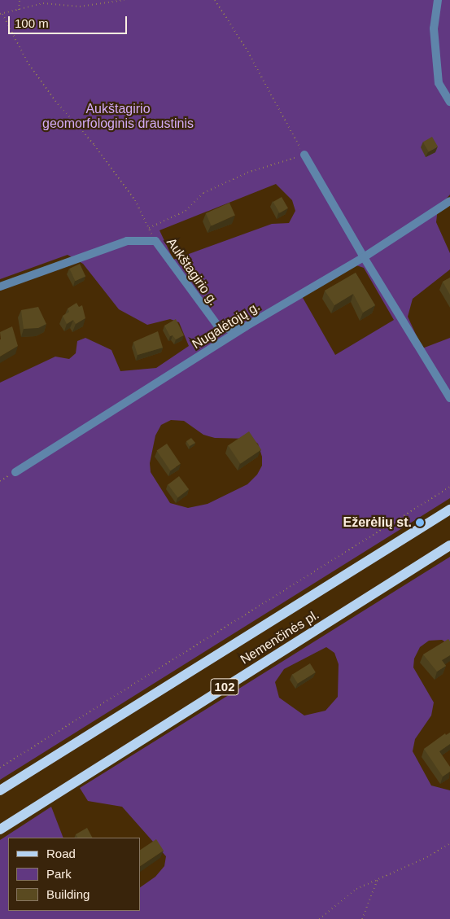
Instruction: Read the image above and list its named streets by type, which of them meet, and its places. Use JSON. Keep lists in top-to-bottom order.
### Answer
{
  "streets": {
    "main road": ["Nemenčinės pl.", "102"],
    "street": ["Aukštagirio g.", "Nugalėtojų g."]
  },
  "crossings": [
    ["Aukštagirio g.", "Nugalėtojų g."]
  ],
  "parks": ["Aukštagirio geomorfologinis draustinis"],
  "places": ["Ežerėlių st."],
  "legend": ["Road", "Park", "Building"],
  "scale_bar": "100 m"
}
